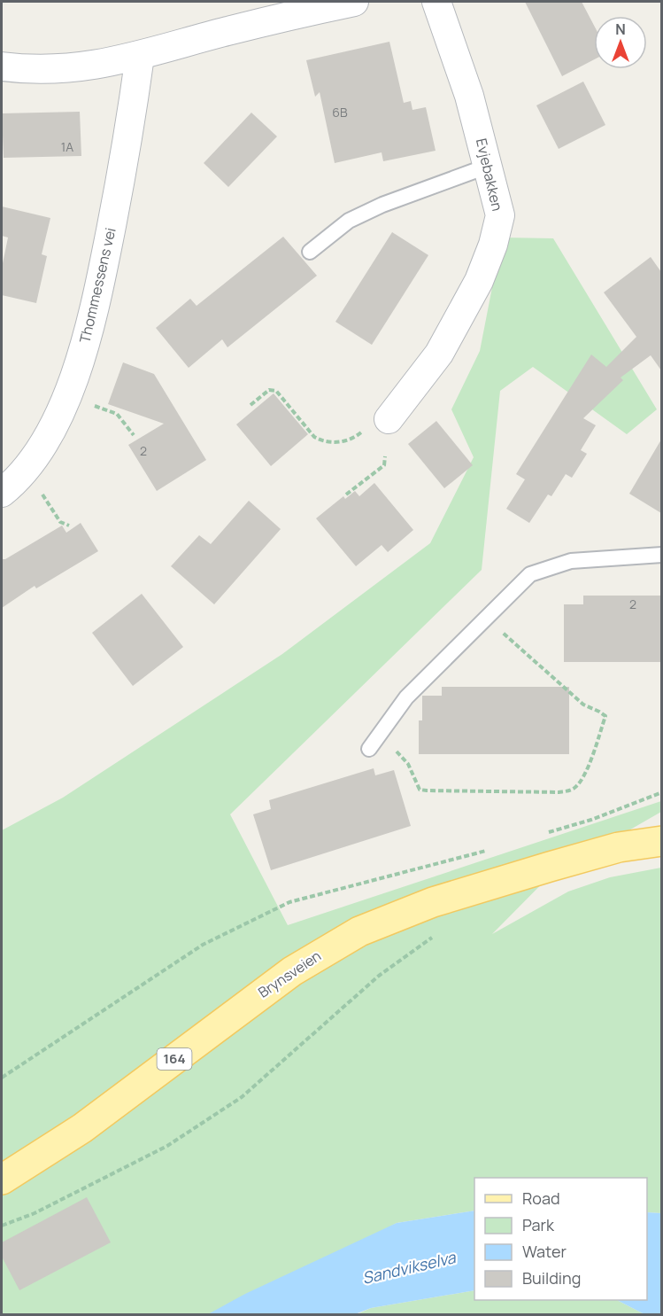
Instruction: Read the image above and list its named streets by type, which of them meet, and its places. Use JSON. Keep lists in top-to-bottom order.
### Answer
{
  "streets": {
    "main road": ["Brynsveien", "164"],
    "street": ["Evjebakken", "Thommessens vei"]
  },
  "water": ["Sandvikselva"],
  "house_numbers": [
    "6B",
    "1A",
    "2",
    "2"
  ],
  "legend": [
    "Road",
    "Park",
    "Water",
    "Building"
  ],
  "north": "top"
}
